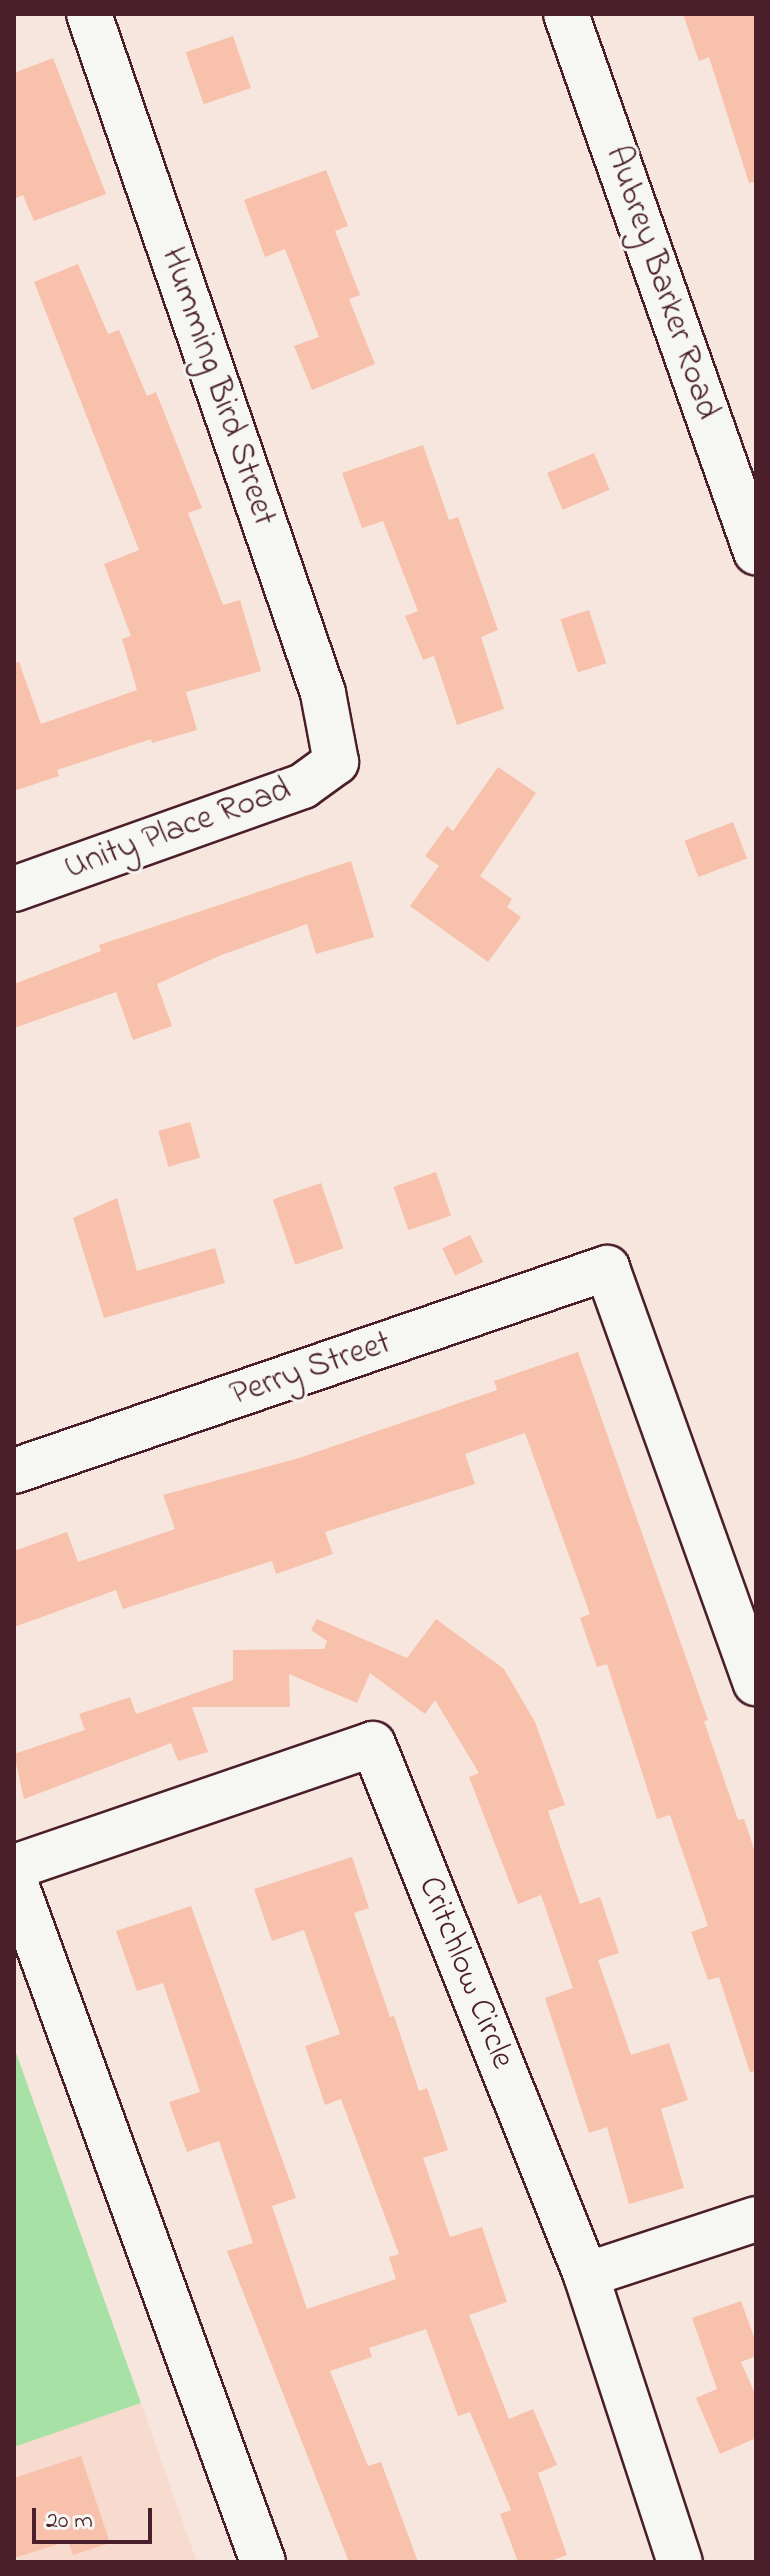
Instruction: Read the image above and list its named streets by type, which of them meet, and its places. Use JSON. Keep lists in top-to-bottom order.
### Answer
{
  "streets": {
    "street": [
      "Aubrey Barker Road",
      "Humming Bird Street",
      "Unity Place Road",
      "Perry Street",
      "Critchlow Circle"
    ]
  },
  "crossings": [
    ["Humming Bird Street", "Unity Place Road"]
  ],
  "scale_bar": "20 m"
}
